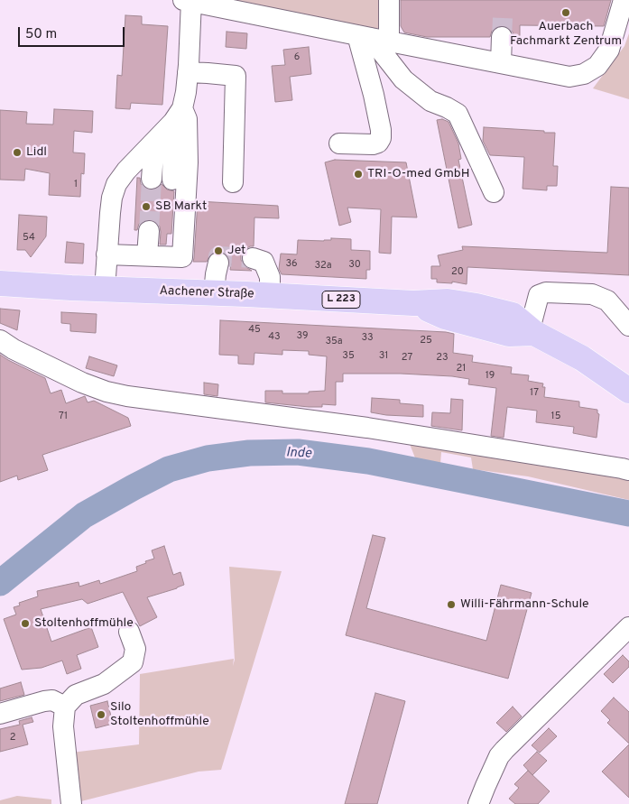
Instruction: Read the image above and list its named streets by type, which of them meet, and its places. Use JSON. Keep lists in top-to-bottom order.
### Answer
{
  "streets": {
    "main road": ["Aachener Straße", "L 223"]
  },
  "water": ["Inde"],
  "places": [
    "Auerbach Fachmarkt Zentrum",
    "Lidl",
    "TRI-O-med GmbH",
    "SB Markt",
    "Jet",
    "Willi-Fährmann-Schule",
    "Stoltenhoffmühle",
    "Silo Stoltenhoffmühle"
  ],
  "house_numbers": [
    "6",
    "1",
    "54",
    "36",
    "30",
    "32a",
    "20",
    "45",
    "39",
    "43",
    "33",
    "25",
    "35a",
    "35",
    "31",
    "27",
    "23",
    "21",
    "19",
    "17",
    "71",
    "15",
    "2"
  ],
  "scale_bar": "50 m"
}
